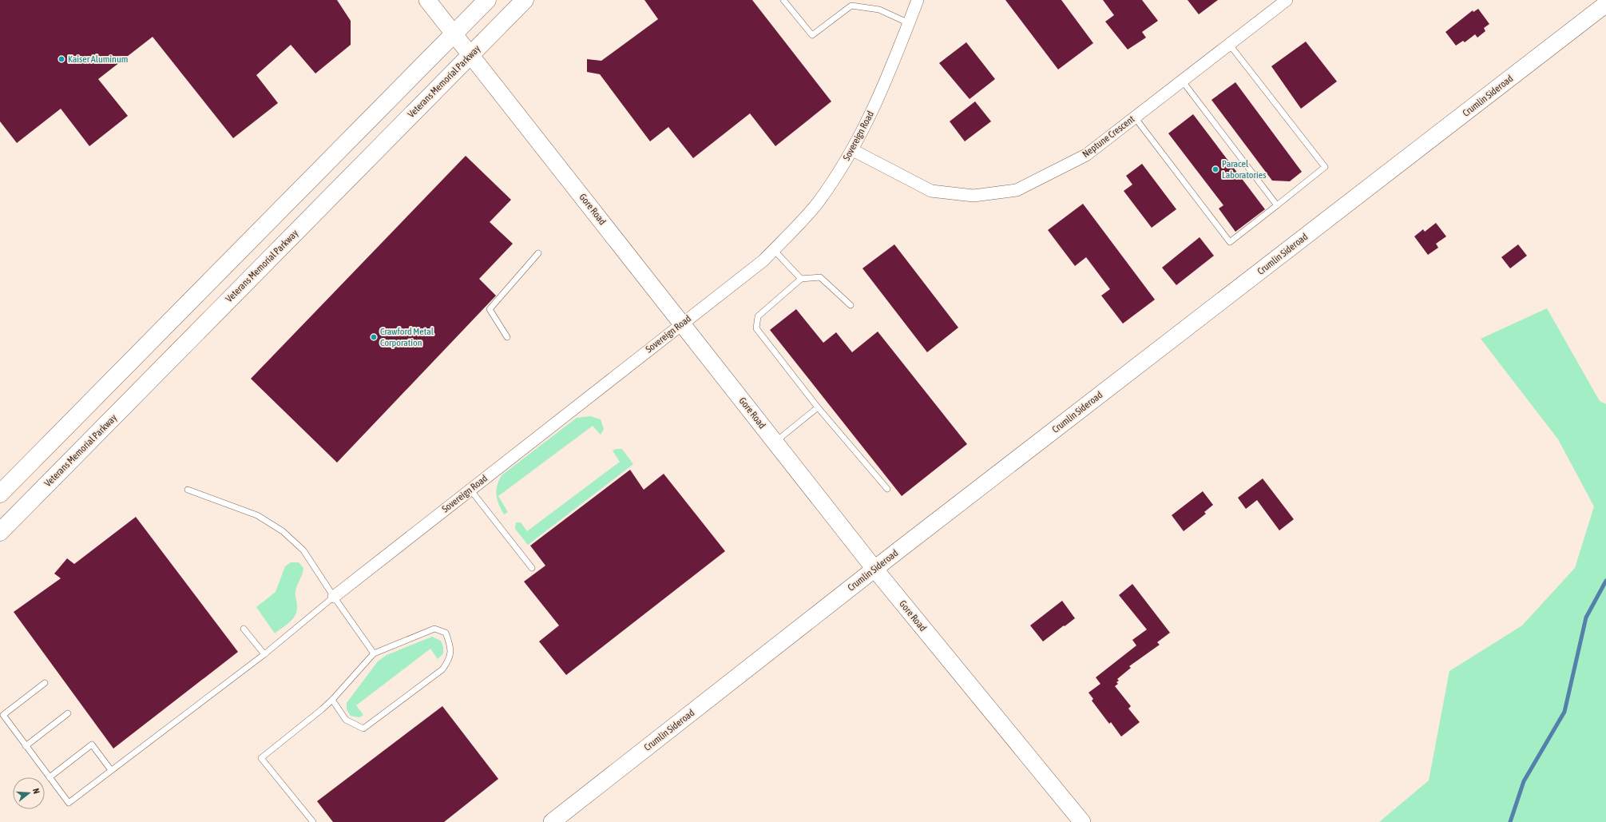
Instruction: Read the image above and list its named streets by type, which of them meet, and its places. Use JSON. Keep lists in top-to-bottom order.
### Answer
{
  "streets": {
    "highway": ["Veterans Memorial Parkway"],
    "street": [
      "Crumlin Sideroad",
      "Sovereign Road",
      "Neptune Crescent",
      "Gore Road"
    ]
  },
  "crossings": [
    ["Veterans Memorial Parkway", "Gore Road"],
    ["Crumlin Sideroad", "Gore Road"],
    ["Sovereign Road", "Neptune Crescent"],
    ["Sovereign Road", "Gore Road"]
  ],
  "places": ["Kaiser Aluminum", "Paracel Laboratories", "Crawford Metal Corporation"],
  "north": "right"
}
